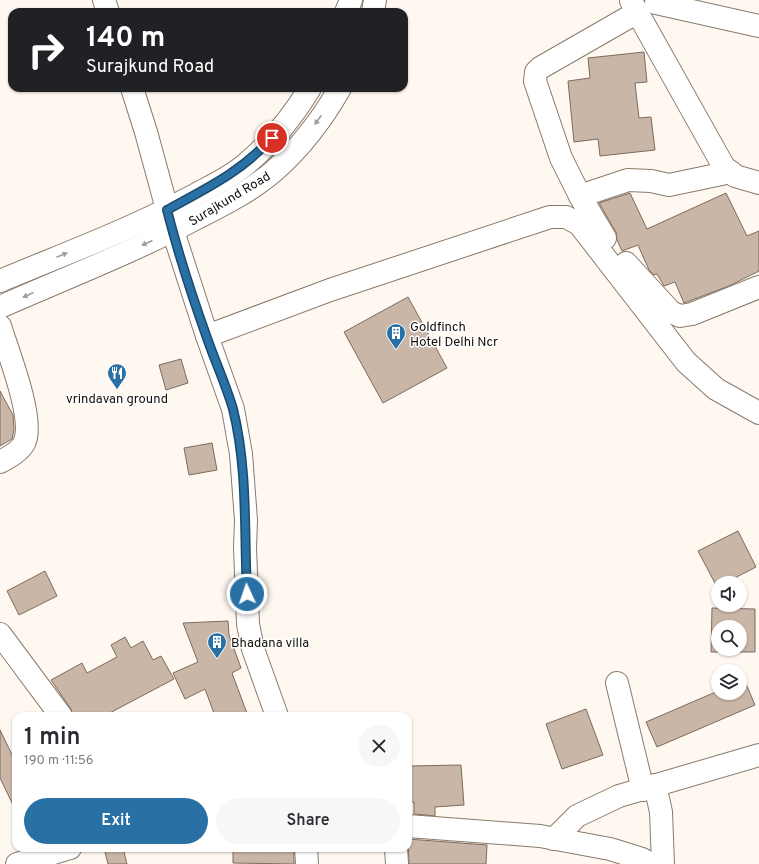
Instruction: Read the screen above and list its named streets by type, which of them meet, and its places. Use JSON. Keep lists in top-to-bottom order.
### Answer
{
  "streets": {
    "street": ["Surajkund Road"]
  },
  "places": {
    "building": ["Goldfinch Hotel Delhi Ncr", "Bhadana villa"],
    "restaurant": ["vrindavan ground"]
  },
  "page": {
    "turn": ["140 m", "Surajkund Road"],
    "heading": ["1 min", "190 m · 11:56"],
    "buttons": ["Exit", "Share"]
  }
}
